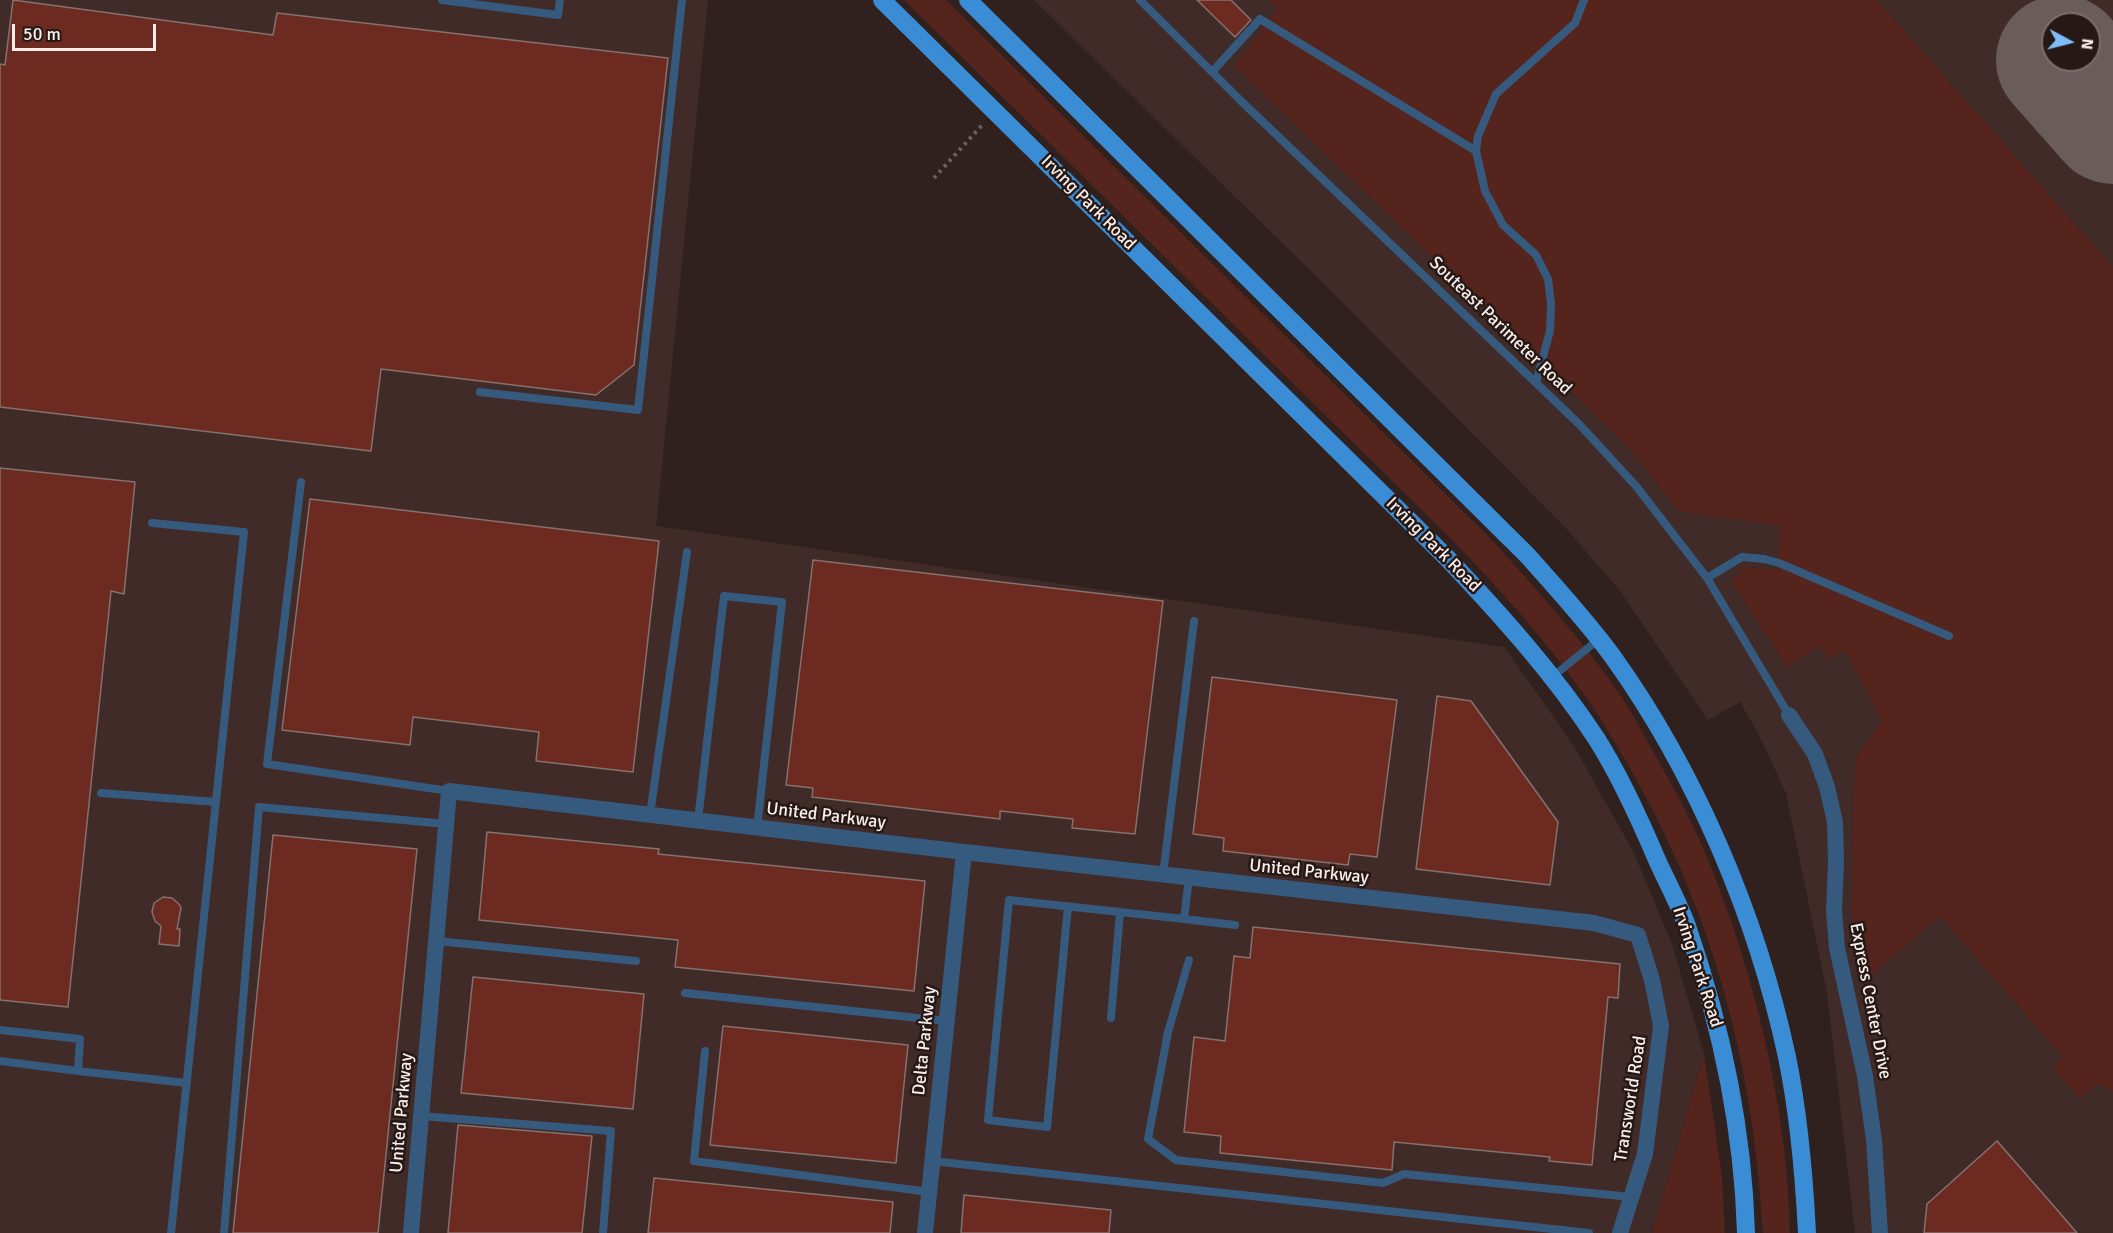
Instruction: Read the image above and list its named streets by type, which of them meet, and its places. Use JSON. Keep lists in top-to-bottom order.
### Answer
{
  "streets": {
    "main road": ["Irving Park Road"],
    "street": [
      "United Parkway",
      "Express Center Drive",
      "Delta Parkway",
      "Transworld Road"
    ],
    "lane": ["Souteast Parimeter Road"]
  },
  "crossings": [
    ["Souteast Parimeter Road", "Express Center Drive"],
    ["United Parkway", "Delta Parkway"],
    ["United Parkway", "Transworld Road"]
  ],
  "scale_bar": "50 m",
  "north": "right"
}
